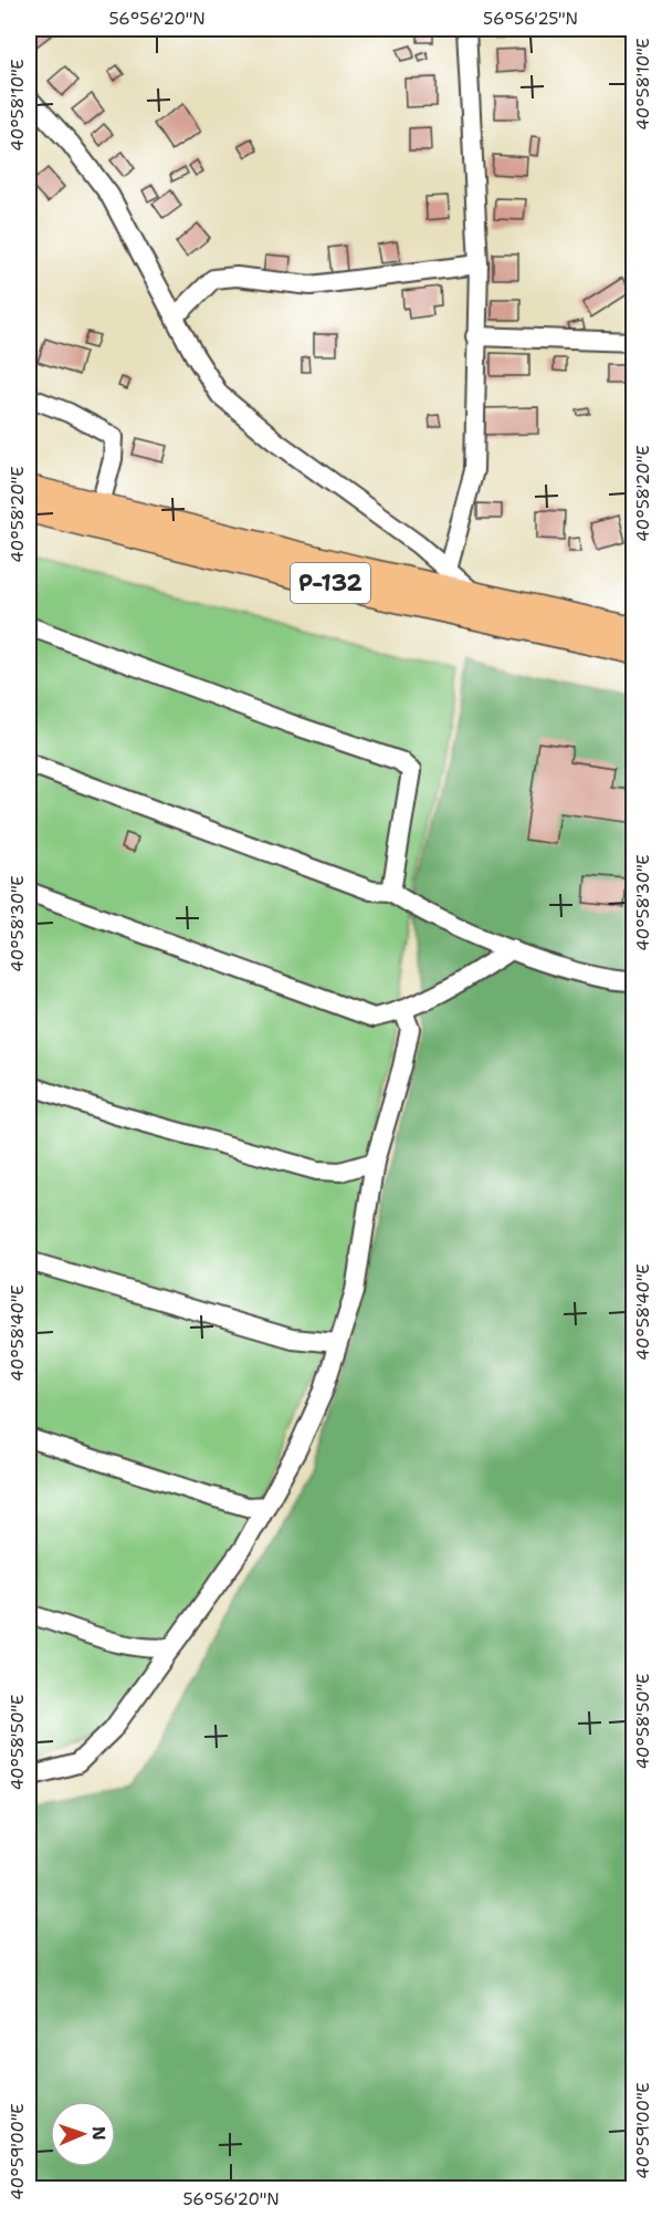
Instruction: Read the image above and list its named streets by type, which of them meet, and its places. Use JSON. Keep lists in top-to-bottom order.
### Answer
{
  "streets": {
    "highway": ["Р-132"]
  },
  "north": "right",
  "coordinates": [
    "56°56'20\"N",
    "56°56'25\"N",
    "40°58'10\"E",
    "40°58'20\"E",
    "40°58'30\"E",
    "40°58'40\"E",
    "40°58'50\"E",
    "40°59'00\"E"
  ]
}
